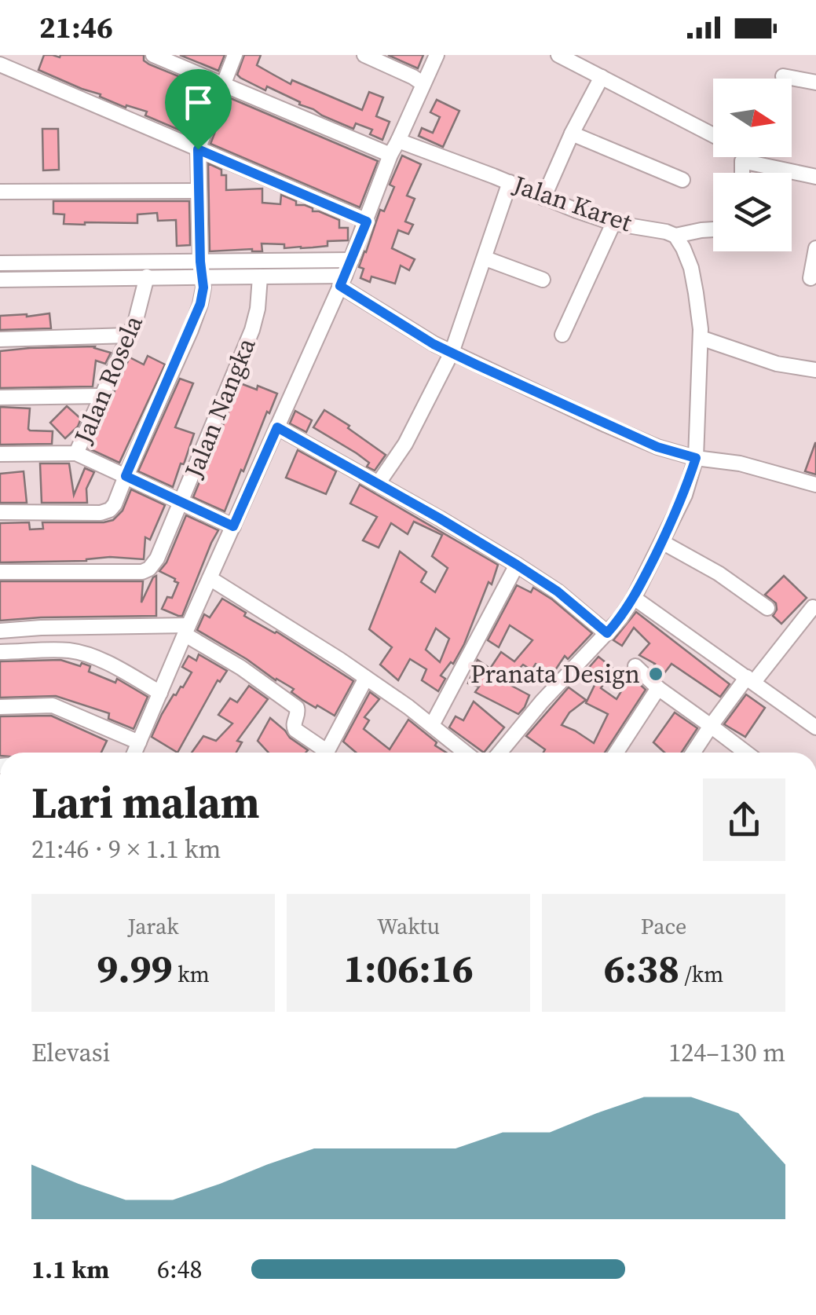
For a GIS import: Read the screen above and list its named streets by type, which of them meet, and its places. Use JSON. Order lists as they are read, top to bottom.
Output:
{
  "streets": {
    "street": ["Jalan Karet", "Jalan Rosela", "Jalan Nangka"]
  },
  "places": ["Pranata Design"],
  "north": "right",
  "page": {
    "status": "21:46",
    "heading": ["Lari malam", "21:46 · 9 × 1.1 km"],
    "stats": [
      ["Jarak", "9.99 km"],
      ["Waktu", "1:06:16"],
      ["Pace", "6:38 /km"]
    ],
    "chart": ["Elevasi", "124–130 m"],
    "list": [
      {
        "name": "1.1 km",
        "note": "6:48"
      }
    ]
  }
}
